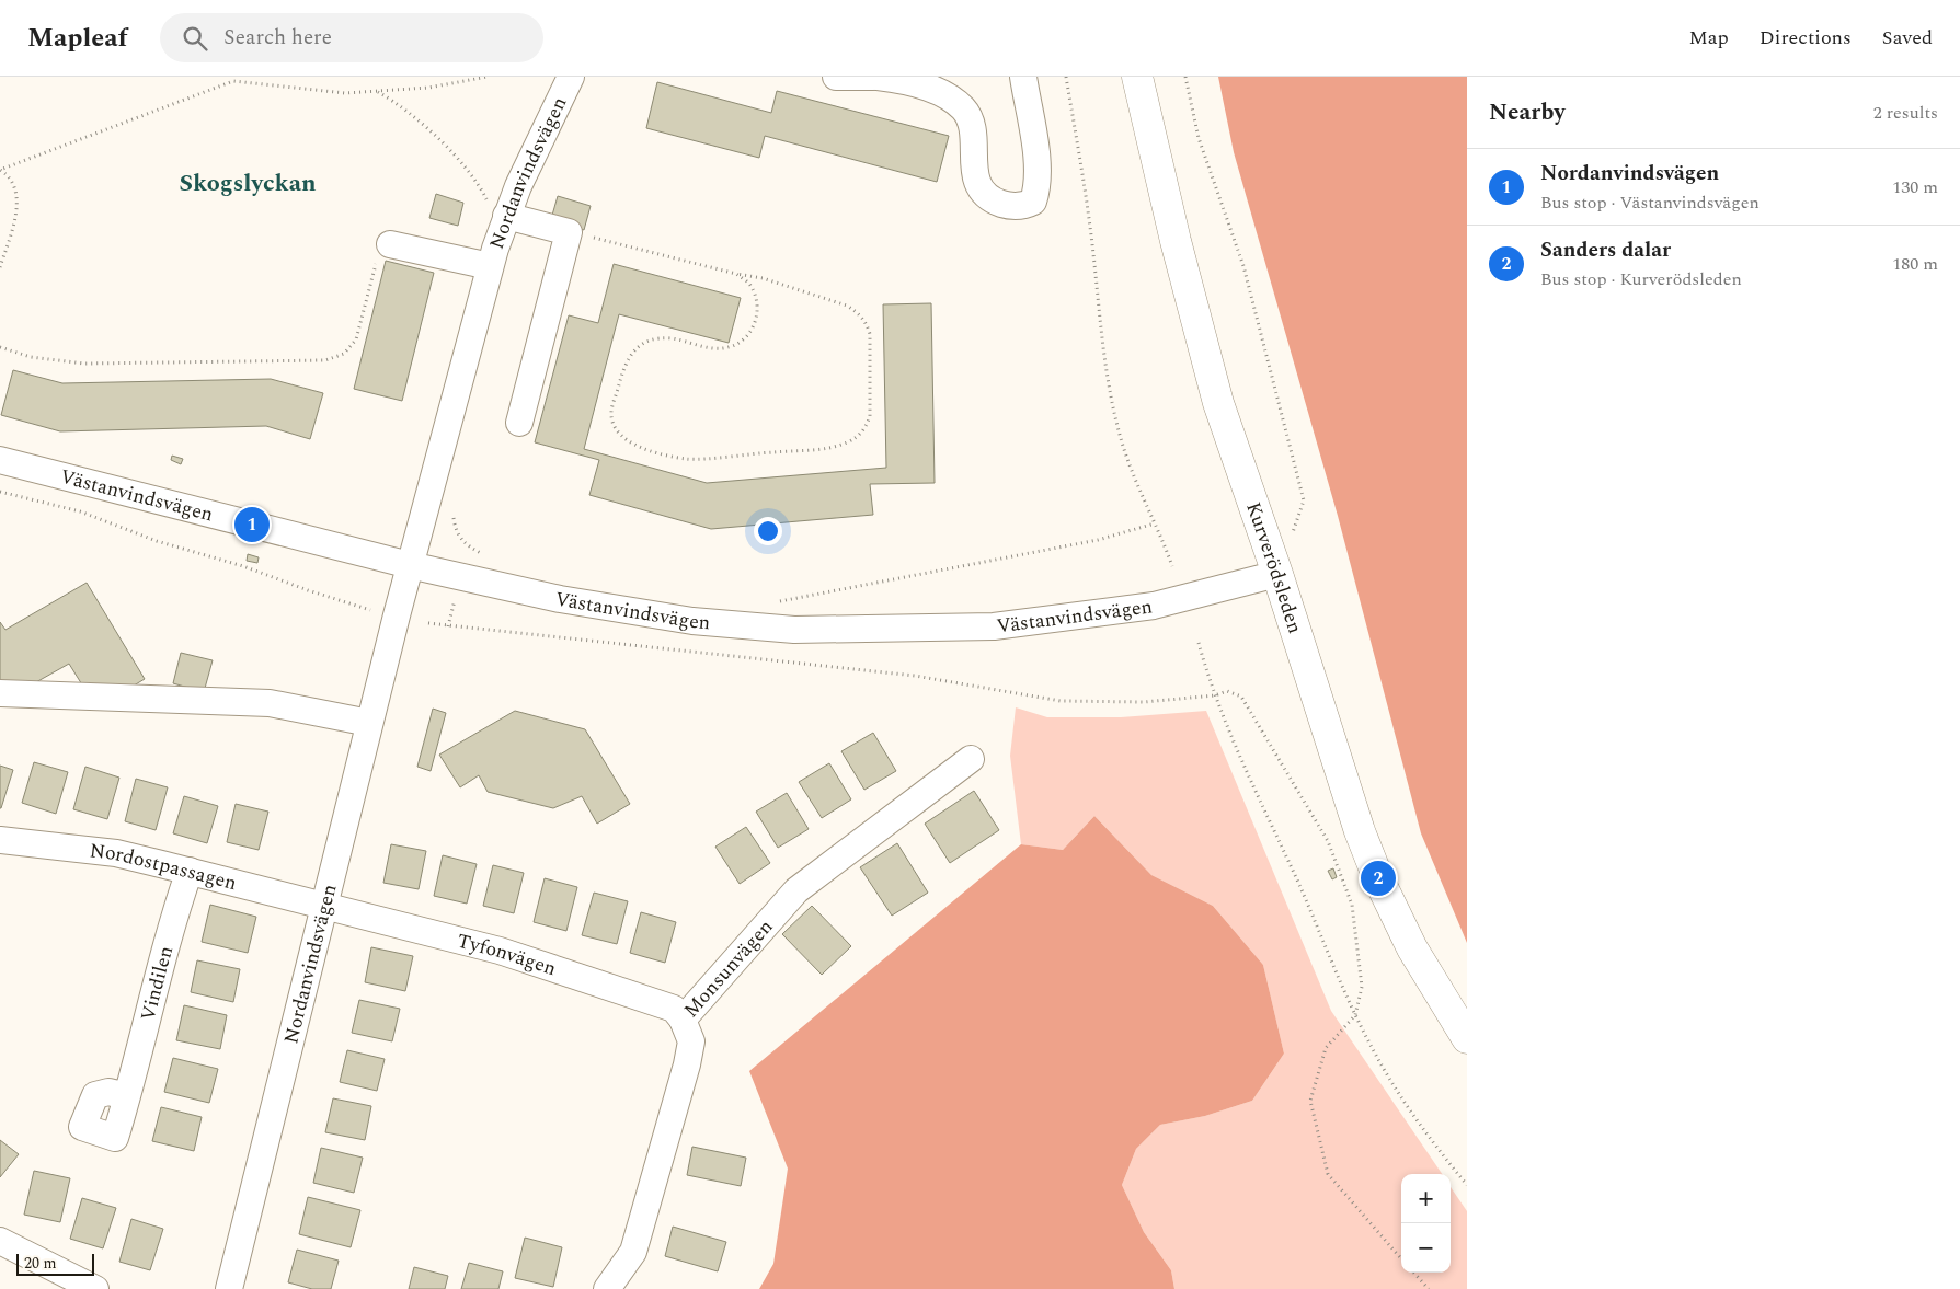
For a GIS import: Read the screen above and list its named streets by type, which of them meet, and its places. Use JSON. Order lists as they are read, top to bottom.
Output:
{
  "streets": {
    "main road": ["Kurverödsleden"],
    "street": [
      "Nordanvindsvägen",
      "Västanvindsvägen",
      "Nordostpassagen",
      "Tyfonvägen",
      "Monsunvägen",
      "Vindilen"
    ]
  },
  "crossings": [
    ["Nordanvindsvägen", "Västanvindsvägen"],
    ["Nordanvindsvägen", "Nordostpassagen"],
    ["Nordanvindsvägen", "Tyfonvägen"],
    ["Västanvindsvägen", "Kurverödsleden"],
    ["Nordostpassagen", "Tyfonvägen"],
    ["Nordostpassagen", "Vindilen"],
    ["Tyfonvägen", "Monsunvägen"]
  ],
  "districts": ["Skogslyckan"],
  "scale_bar": "20 m",
  "page": {
    "header": "Mapleaf",
    "search": "Search here",
    "nav": ["Map", "Directions", "Saved"],
    "heading": ["Nearby", "2 results"],
    "list": [
      {
        "mark": "1",
        "name": "Nordanvindsvägen",
        "note": "Bus stop · Västanvindsvägen",
        "value": "130 m"
      },
      {
        "mark": "2",
        "name": "Sanders dalar",
        "note": "Bus stop · Kurverödsleden",
        "value": "180 m"
      }
    ],
    "pins": ["1", "2"],
    "map_buttons": ["+", "−"],
    "scale": "20 m"
  }
}
